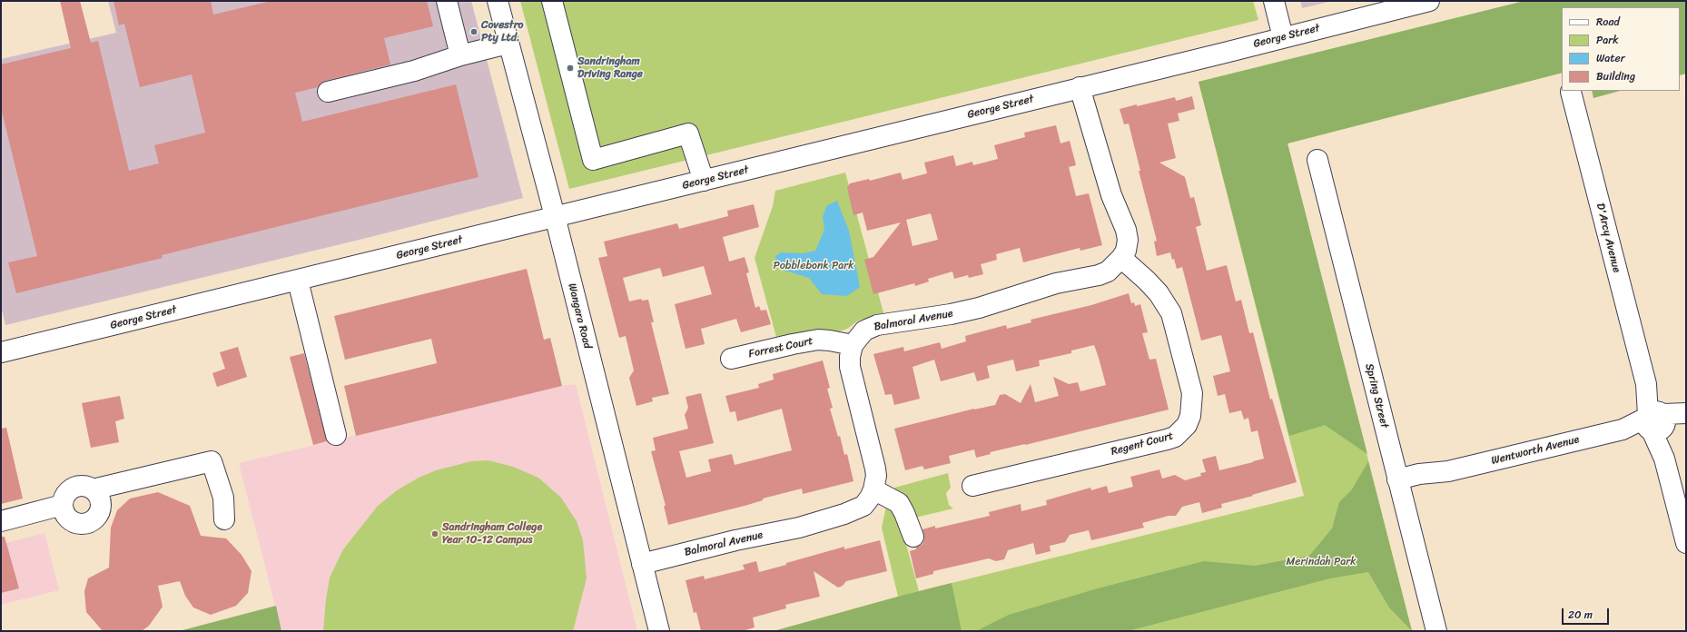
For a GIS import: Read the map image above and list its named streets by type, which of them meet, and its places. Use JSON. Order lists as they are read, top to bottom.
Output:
{
  "streets": {
    "street": [
      "George Street",
      "D'Arcy Avenue",
      "Wangara Road",
      "Balmoral Avenue",
      "Forrest Court",
      "Spring Street",
      "Regent Court",
      "Wentworth Avenue"
    ]
  },
  "crossings": [
    ["George Street", "Wangara Road"],
    ["George Street", "Balmoral Avenue"],
    ["D'Arcy Avenue", "Wentworth Avenue"],
    ["Wangara Road", "Balmoral Avenue"],
    ["Balmoral Avenue", "Forrest Court"],
    ["Balmoral Avenue", "Regent Court"],
    ["Spring Street", "Wentworth Avenue"]
  ],
  "parks": ["Pobblebonk Park", "Merindah Park"],
  "places": ["Covestro Pty Ltd.", "Sandringham Driving Range", "Sandringham College Year 10-12 Campus"],
  "legend": [
    "Road",
    "Park",
    "Water",
    "Building"
  ],
  "scale_bar": "20 m"
}
